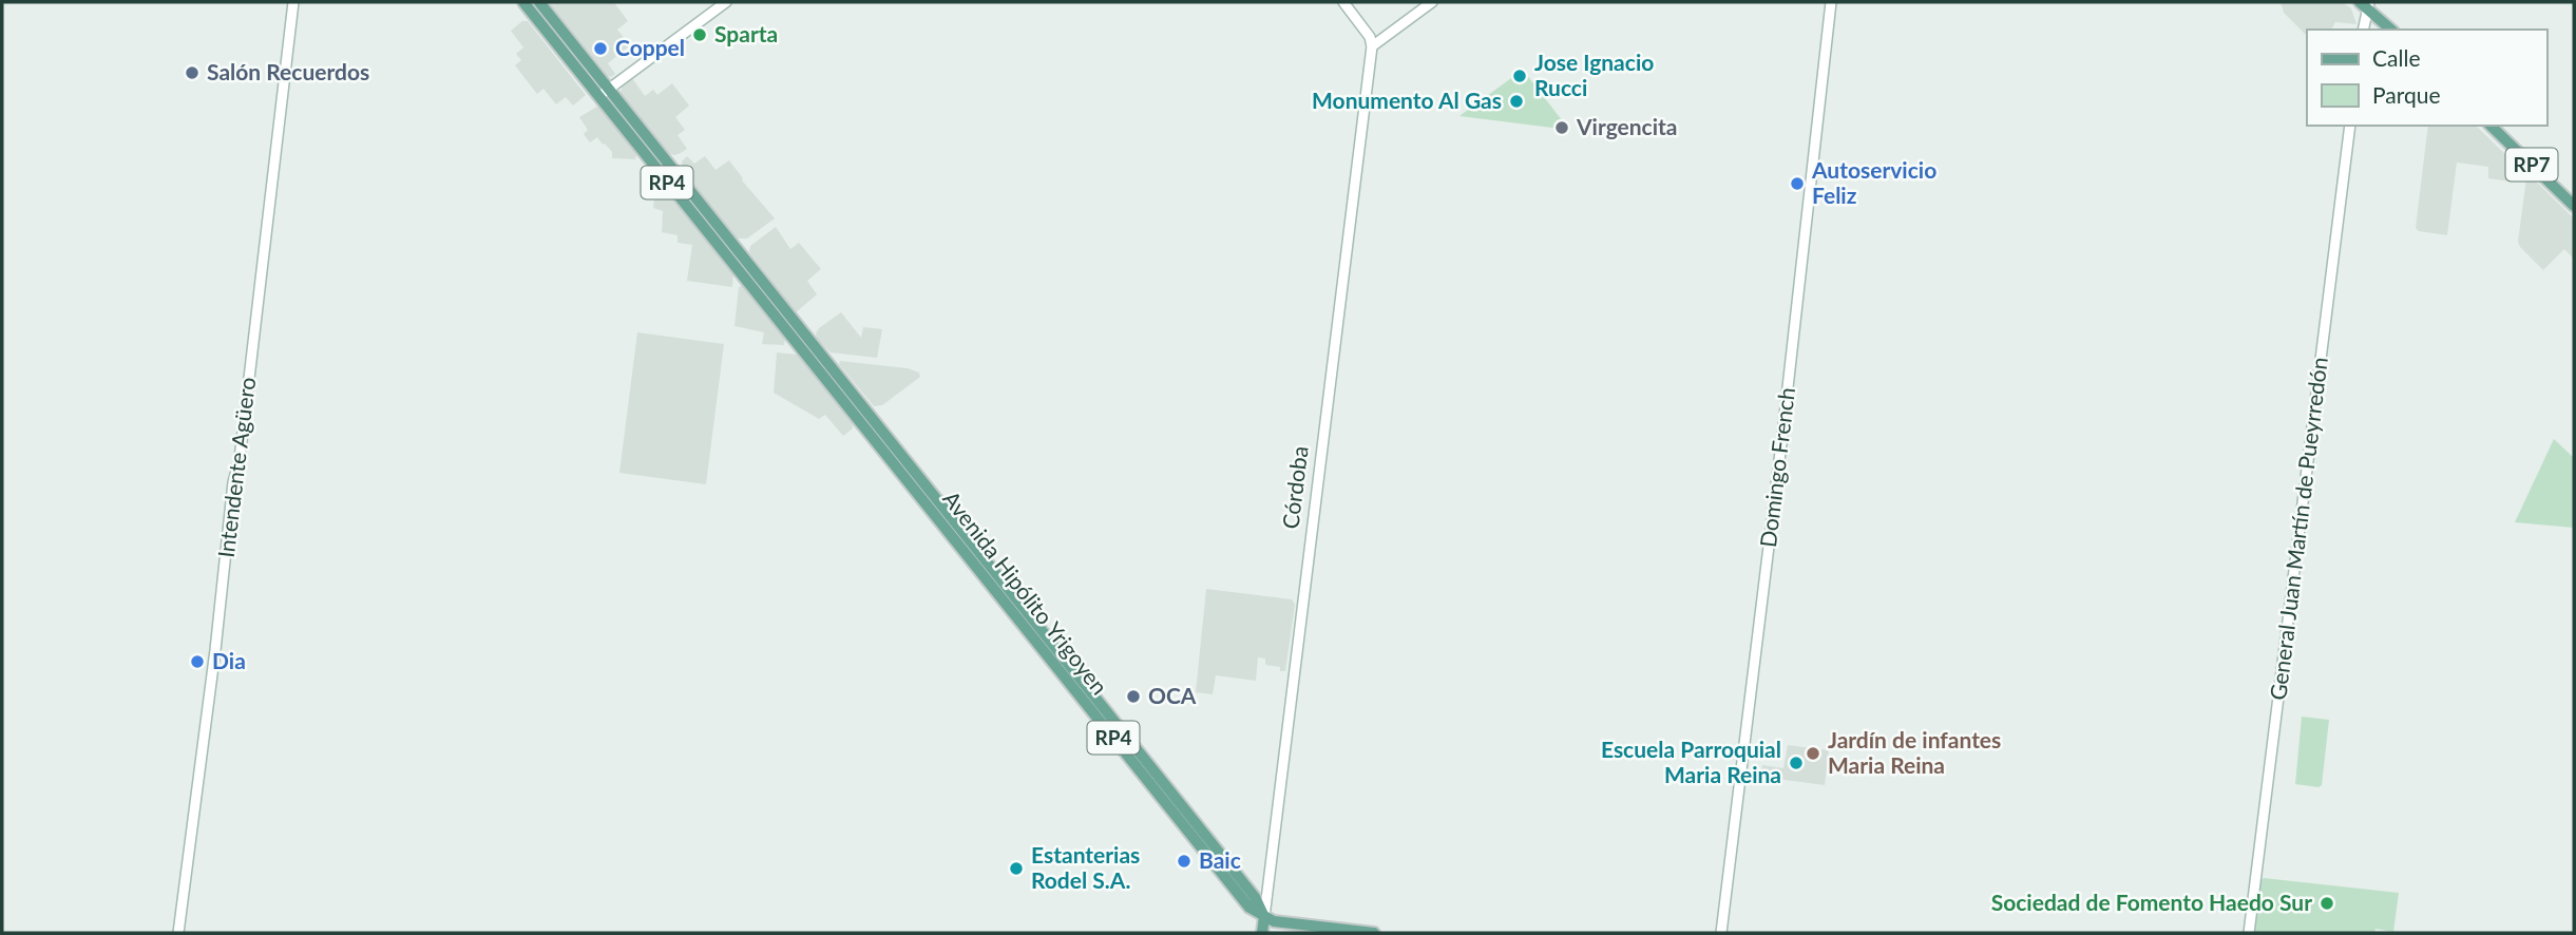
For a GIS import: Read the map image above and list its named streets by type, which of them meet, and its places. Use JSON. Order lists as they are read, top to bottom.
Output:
{
  "streets": {
    "main road": [
      "RP7",
      "RP4",
      "Córdoba",
      "Avenida Hipólito Yrigoyen"
    ],
    "street": ["Intendente Agüero", "Domingo French", "General Juan Martín de Pueyrredón"]
  },
  "crossings": [
    ["Córdoba", "Avenida Hipólito Yrigoyen"]
  ],
  "places": [
    "Sparta",
    "Coppel",
    "Salón Recuerdos",
    "Jose Ignacio Rucci",
    "Monumento Al Gas",
    "Virgencita",
    "Autoservicio Feliz",
    "Dia",
    "OCA",
    "Jardín de infantes Maria Reina",
    "Escuela Parroquial Maria Reina",
    "Baic",
    "Estanterias Rodel S.A.",
    "Sociedad de Fomento Haedo Sur"
  ],
  "legend": ["Calle", "Parque"]
}
